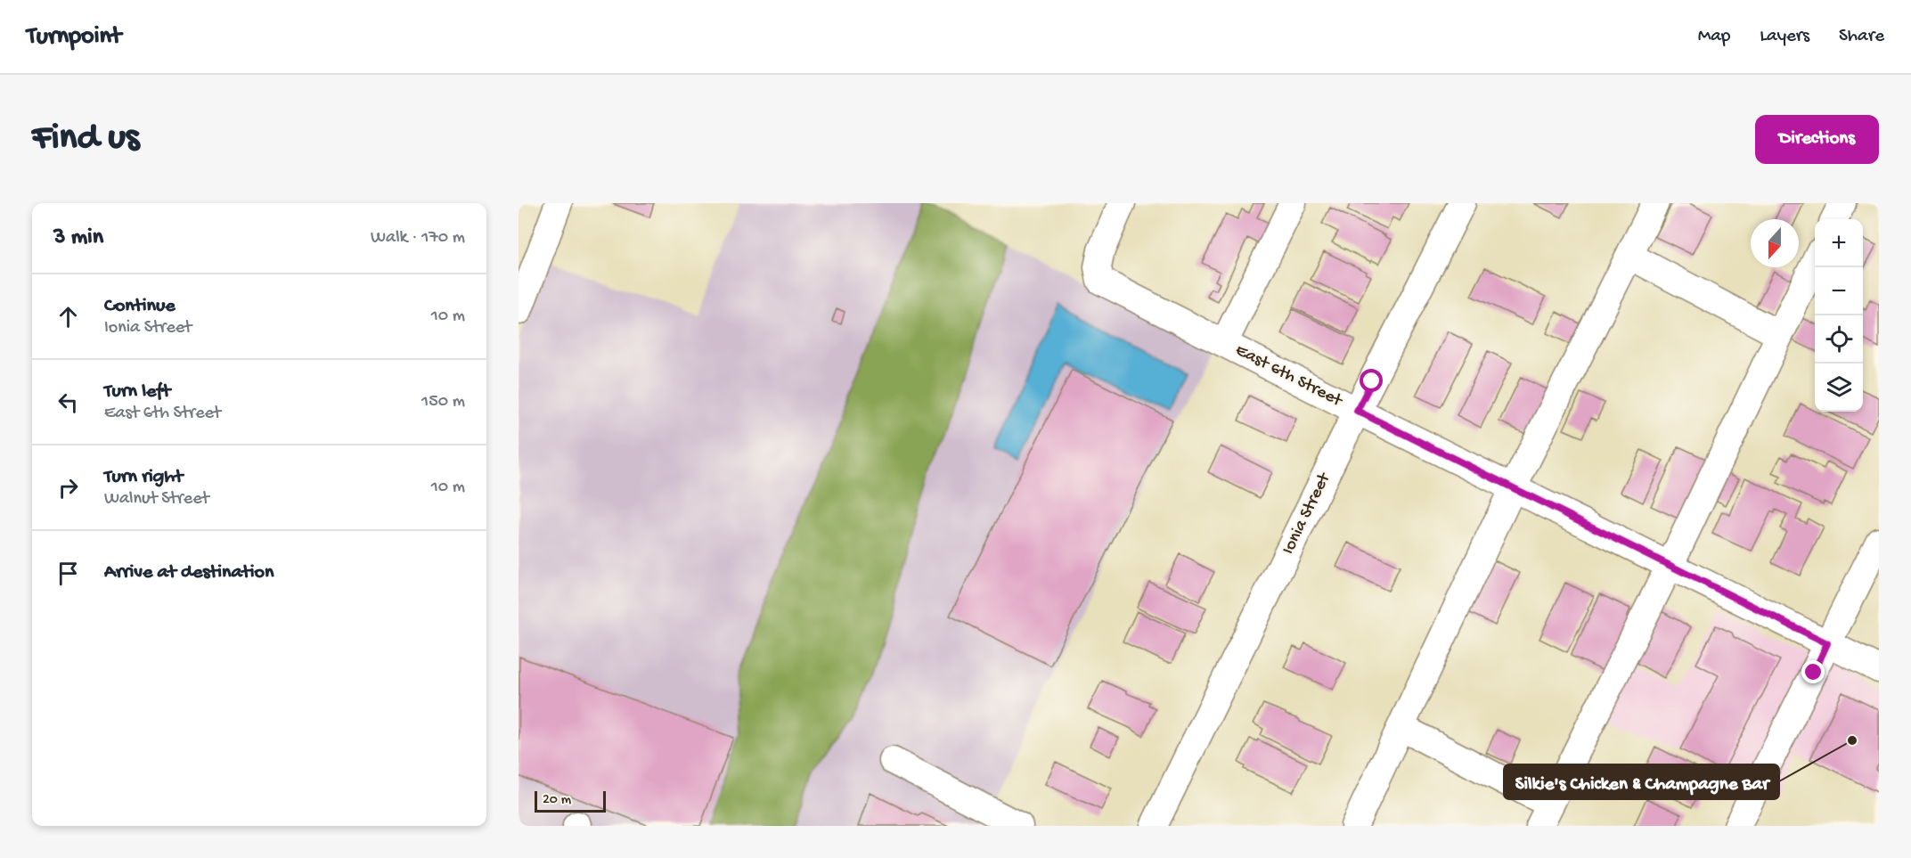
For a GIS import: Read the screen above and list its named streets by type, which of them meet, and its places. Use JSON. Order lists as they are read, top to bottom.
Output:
{
  "streets": {
    "street": ["East 6th Street", "Ionia Street"]
  },
  "crossings": [
    ["East 6th Street", "Ionia Street"]
  ],
  "places": ["Silkie's Chicken & Champagne Bar"],
  "scale_bar": "20 m",
  "north": "bottom",
  "page": {
    "header": "Turnpoint",
    "nav": ["Map", "Layers", "Share"],
    "buttons": "Directions",
    "title": "Find us",
    "heading": ["3 min", "Walk · 170 m"],
    "map_buttons": ["+", "−"],
    "list": [
      ["Continue", "Ionia Street", "10 m"],
      ["Turn left", "East 6th Street", "150 m"],
      ["Turn right", "Walnut Street", "10 m"],
      "Arrive at destination"
    ],
    "scale": "20 m"
  }
}
